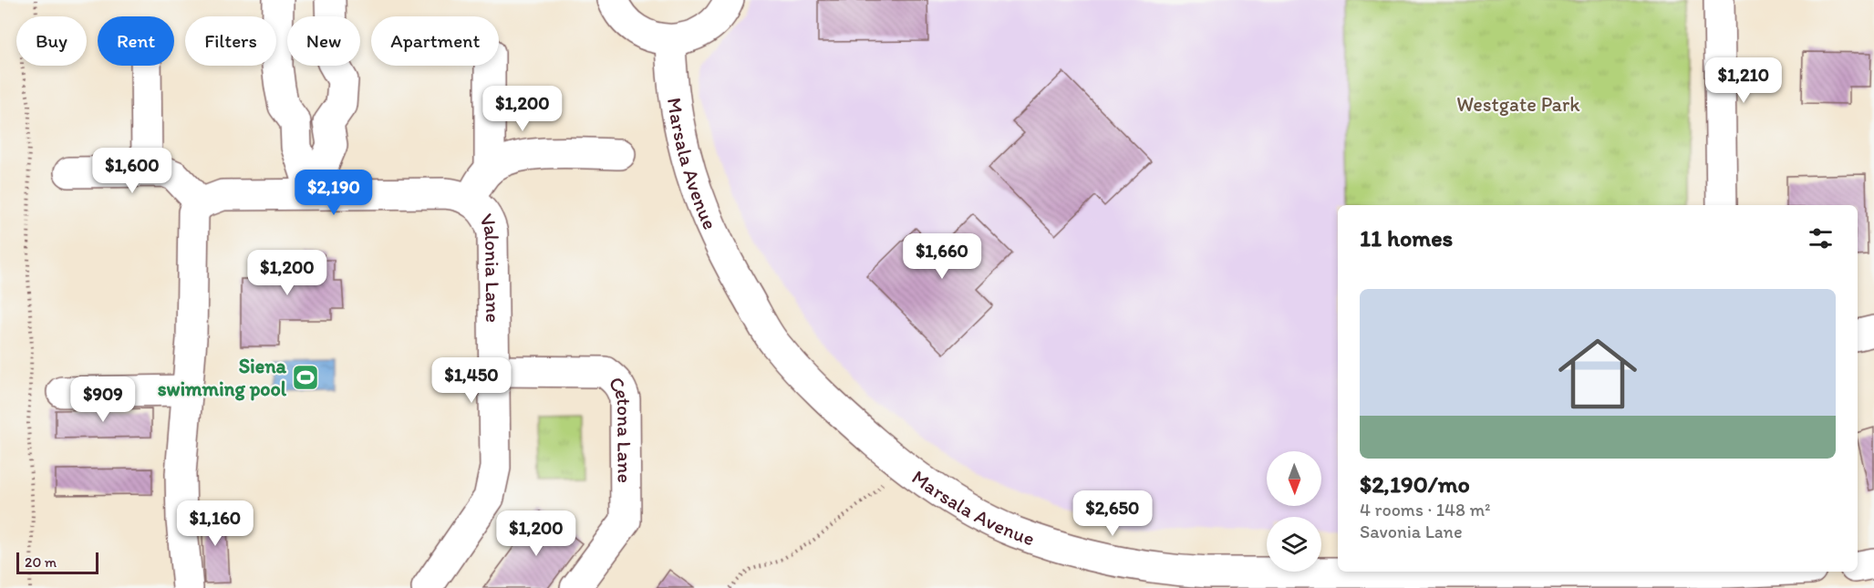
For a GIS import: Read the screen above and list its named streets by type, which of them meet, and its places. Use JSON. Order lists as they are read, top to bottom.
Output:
{
  "streets": {
    "street": ["Marsala Avenue", "Valonia Lane", "Cetona Lane"]
  },
  "crossings": [
    ["Valonia Lane", "Cetona Lane"]
  ],
  "parks": ["Westgate Park"],
  "places": {
    "sports": ["Siena swimming pool"]
  },
  "scale_bar": "20 m",
  "north": "bottom",
  "page": {
    "chip": [
      "Buy",
      "Rent",
      "Filters",
      "New",
      "Apartment"
    ],
    "price": [
      "$1,210",
      "$1,200",
      "$1,600",
      "$2,190",
      "$1,660",
      "$1,200",
      "$1,450",
      "$909",
      "$2,650",
      "$1,160",
      "$1,200"
    ],
    "heading": "11 homes",
    "list": [
      {
        "name": "$2,190/mo",
        "note": "4 rooms · 148 m² · Savonia Lane"
      }
    ],
    "scale": "20 m"
  }
}
